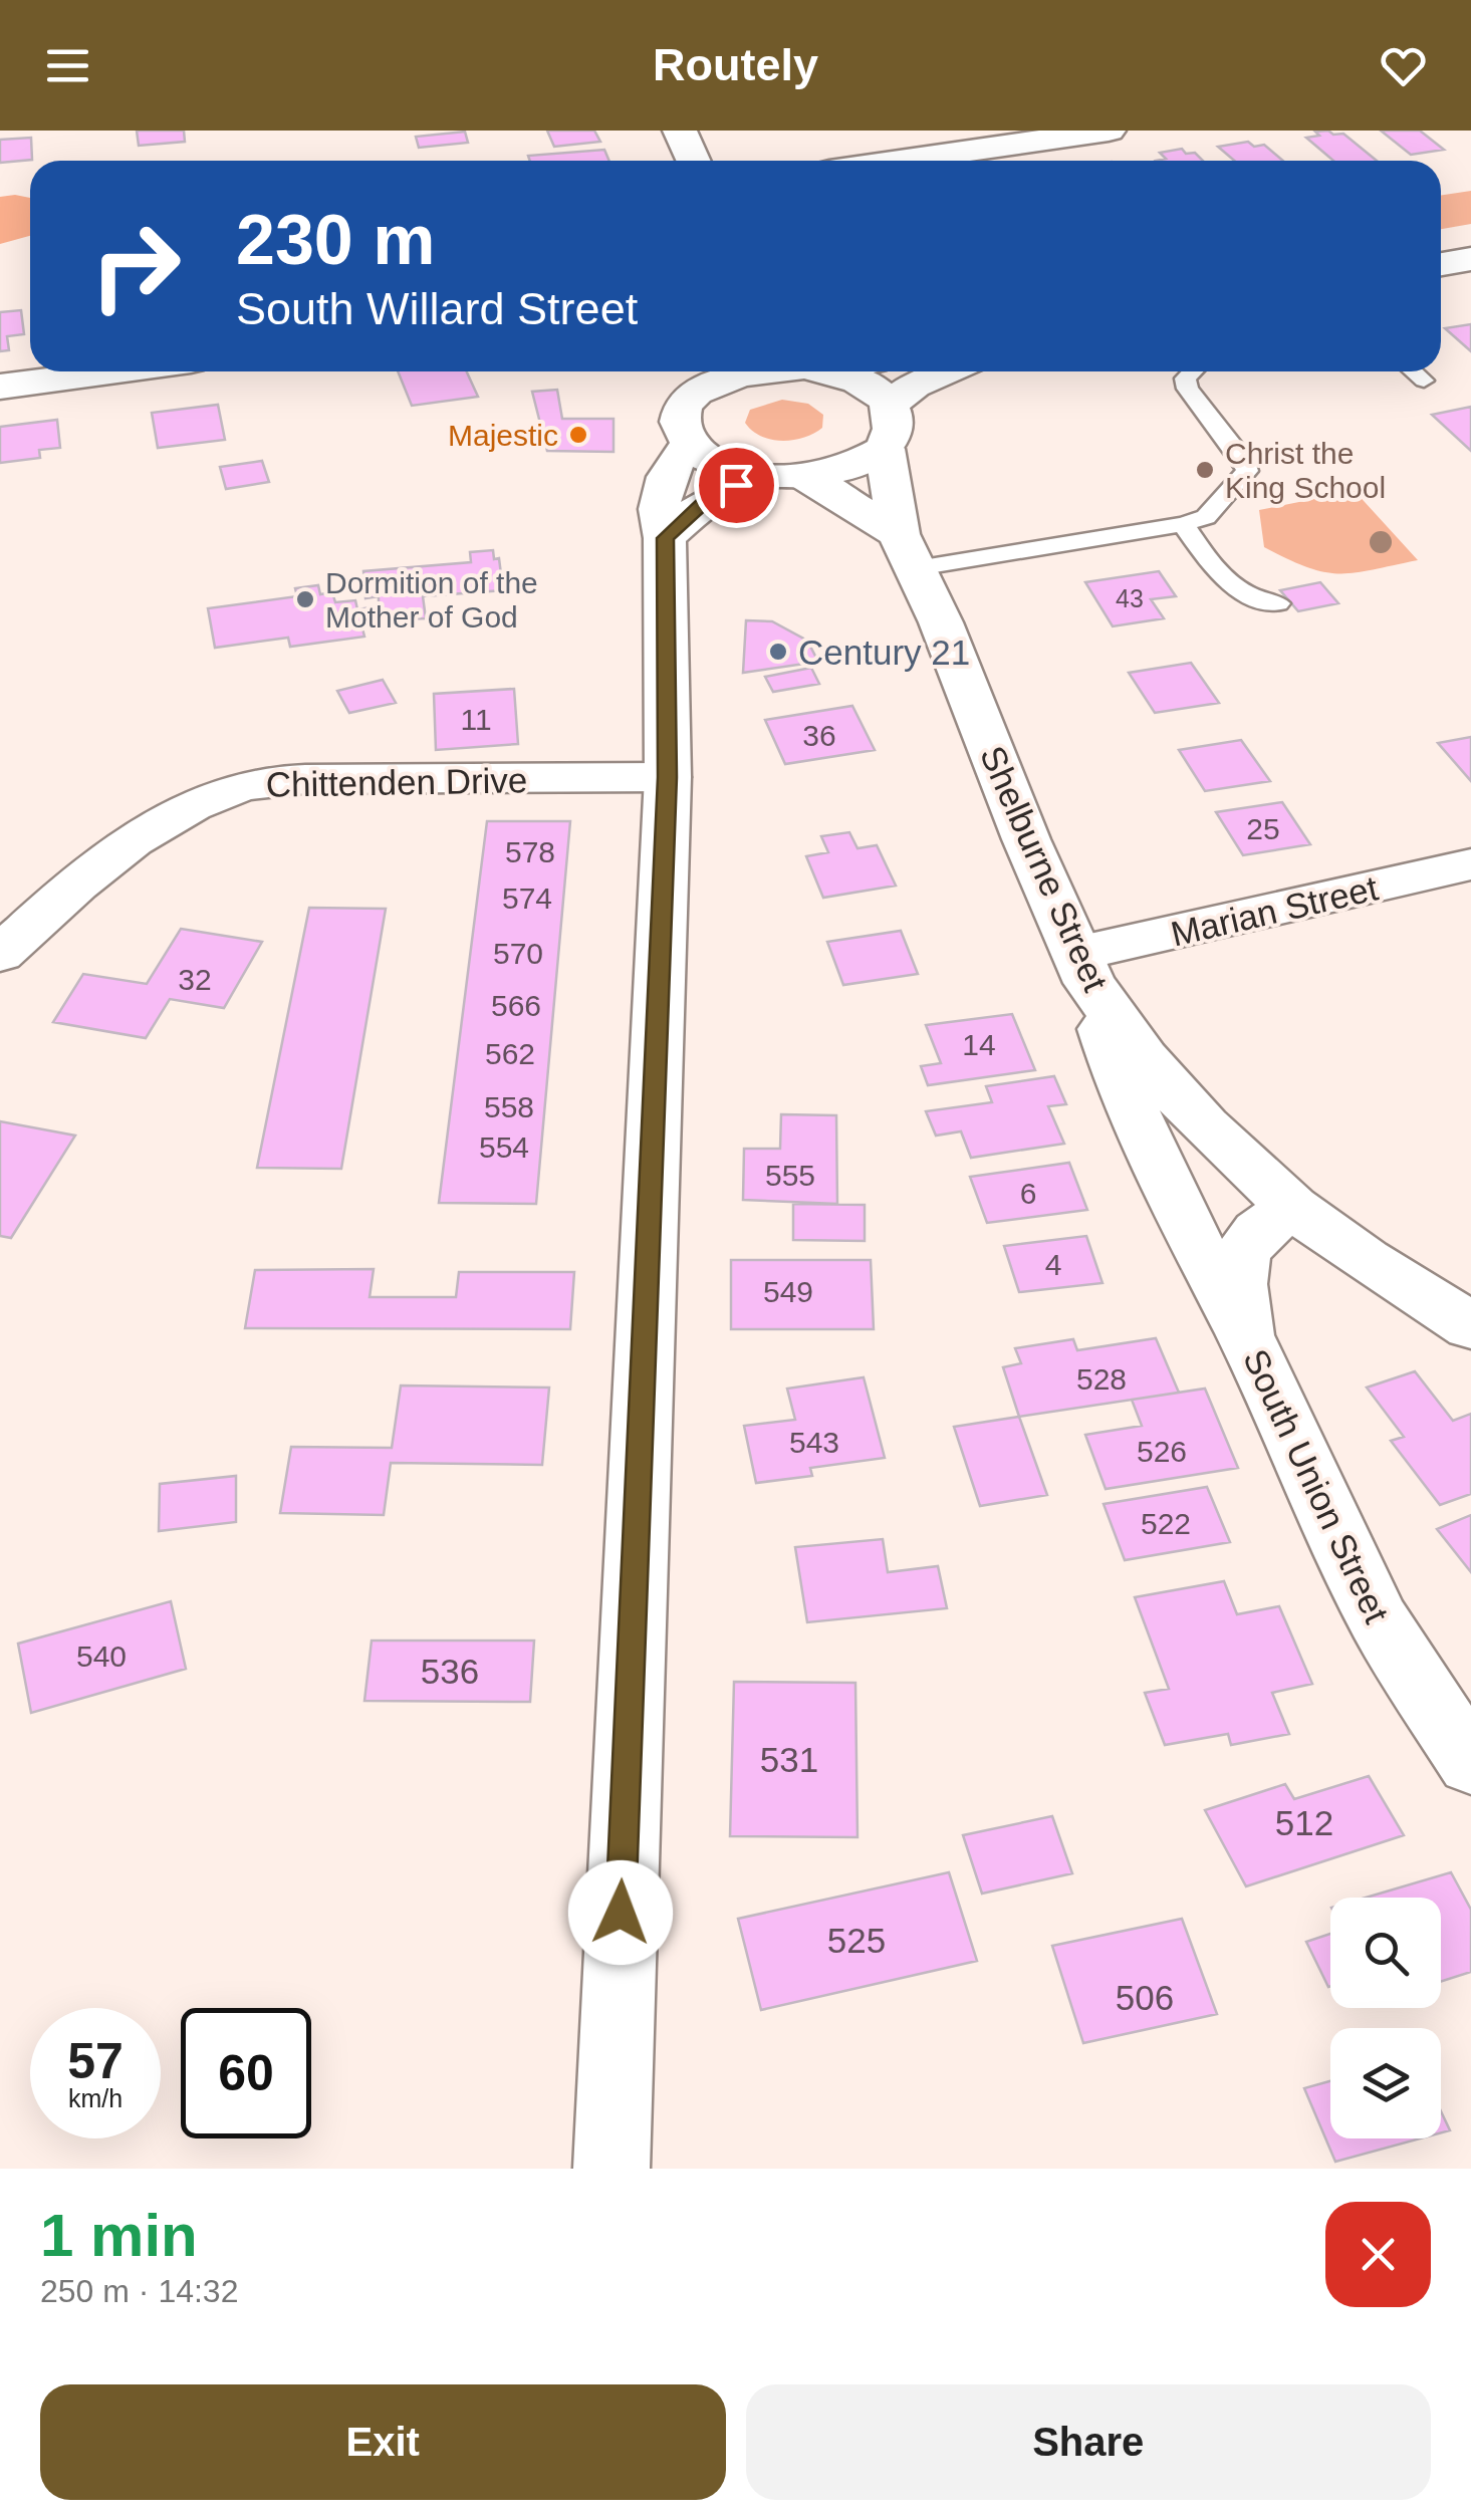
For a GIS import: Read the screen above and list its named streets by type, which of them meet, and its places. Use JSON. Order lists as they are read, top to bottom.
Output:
{
  "streets": {
    "main road": [
      "Chittenden Drive",
      "Shelburne Street",
      "Marian Street",
      "South Union Street"
    ]
  },
  "crossings": [
    ["Shelburne Street", "Marian Street"],
    ["Shelburne Street", "South Union Street"]
  ],
  "places": [
    "Majestic",
    "Christ the King School",
    "Dormition of the Mother of God",
    "Century 21"
  ],
  "house_numbers": [
    "43",
    "11",
    "36",
    "25",
    "578",
    "574",
    "570",
    "32",
    "566",
    "14",
    "562",
    "558",
    "554",
    "555",
    "6",
    "4",
    "549",
    "528",
    "543",
    "526",
    "522",
    "540",
    "536",
    "531",
    "512",
    "525",
    "506"
  ],
  "page": {
    "header": "Routely",
    "turn": ["230 m", "South Willard Street"],
    "speed": "57 km/h",
    "limit": "60",
    "heading": ["1 min", "250 m · 14:32"],
    "buttons": ["Exit", "Share"]
  }
}
